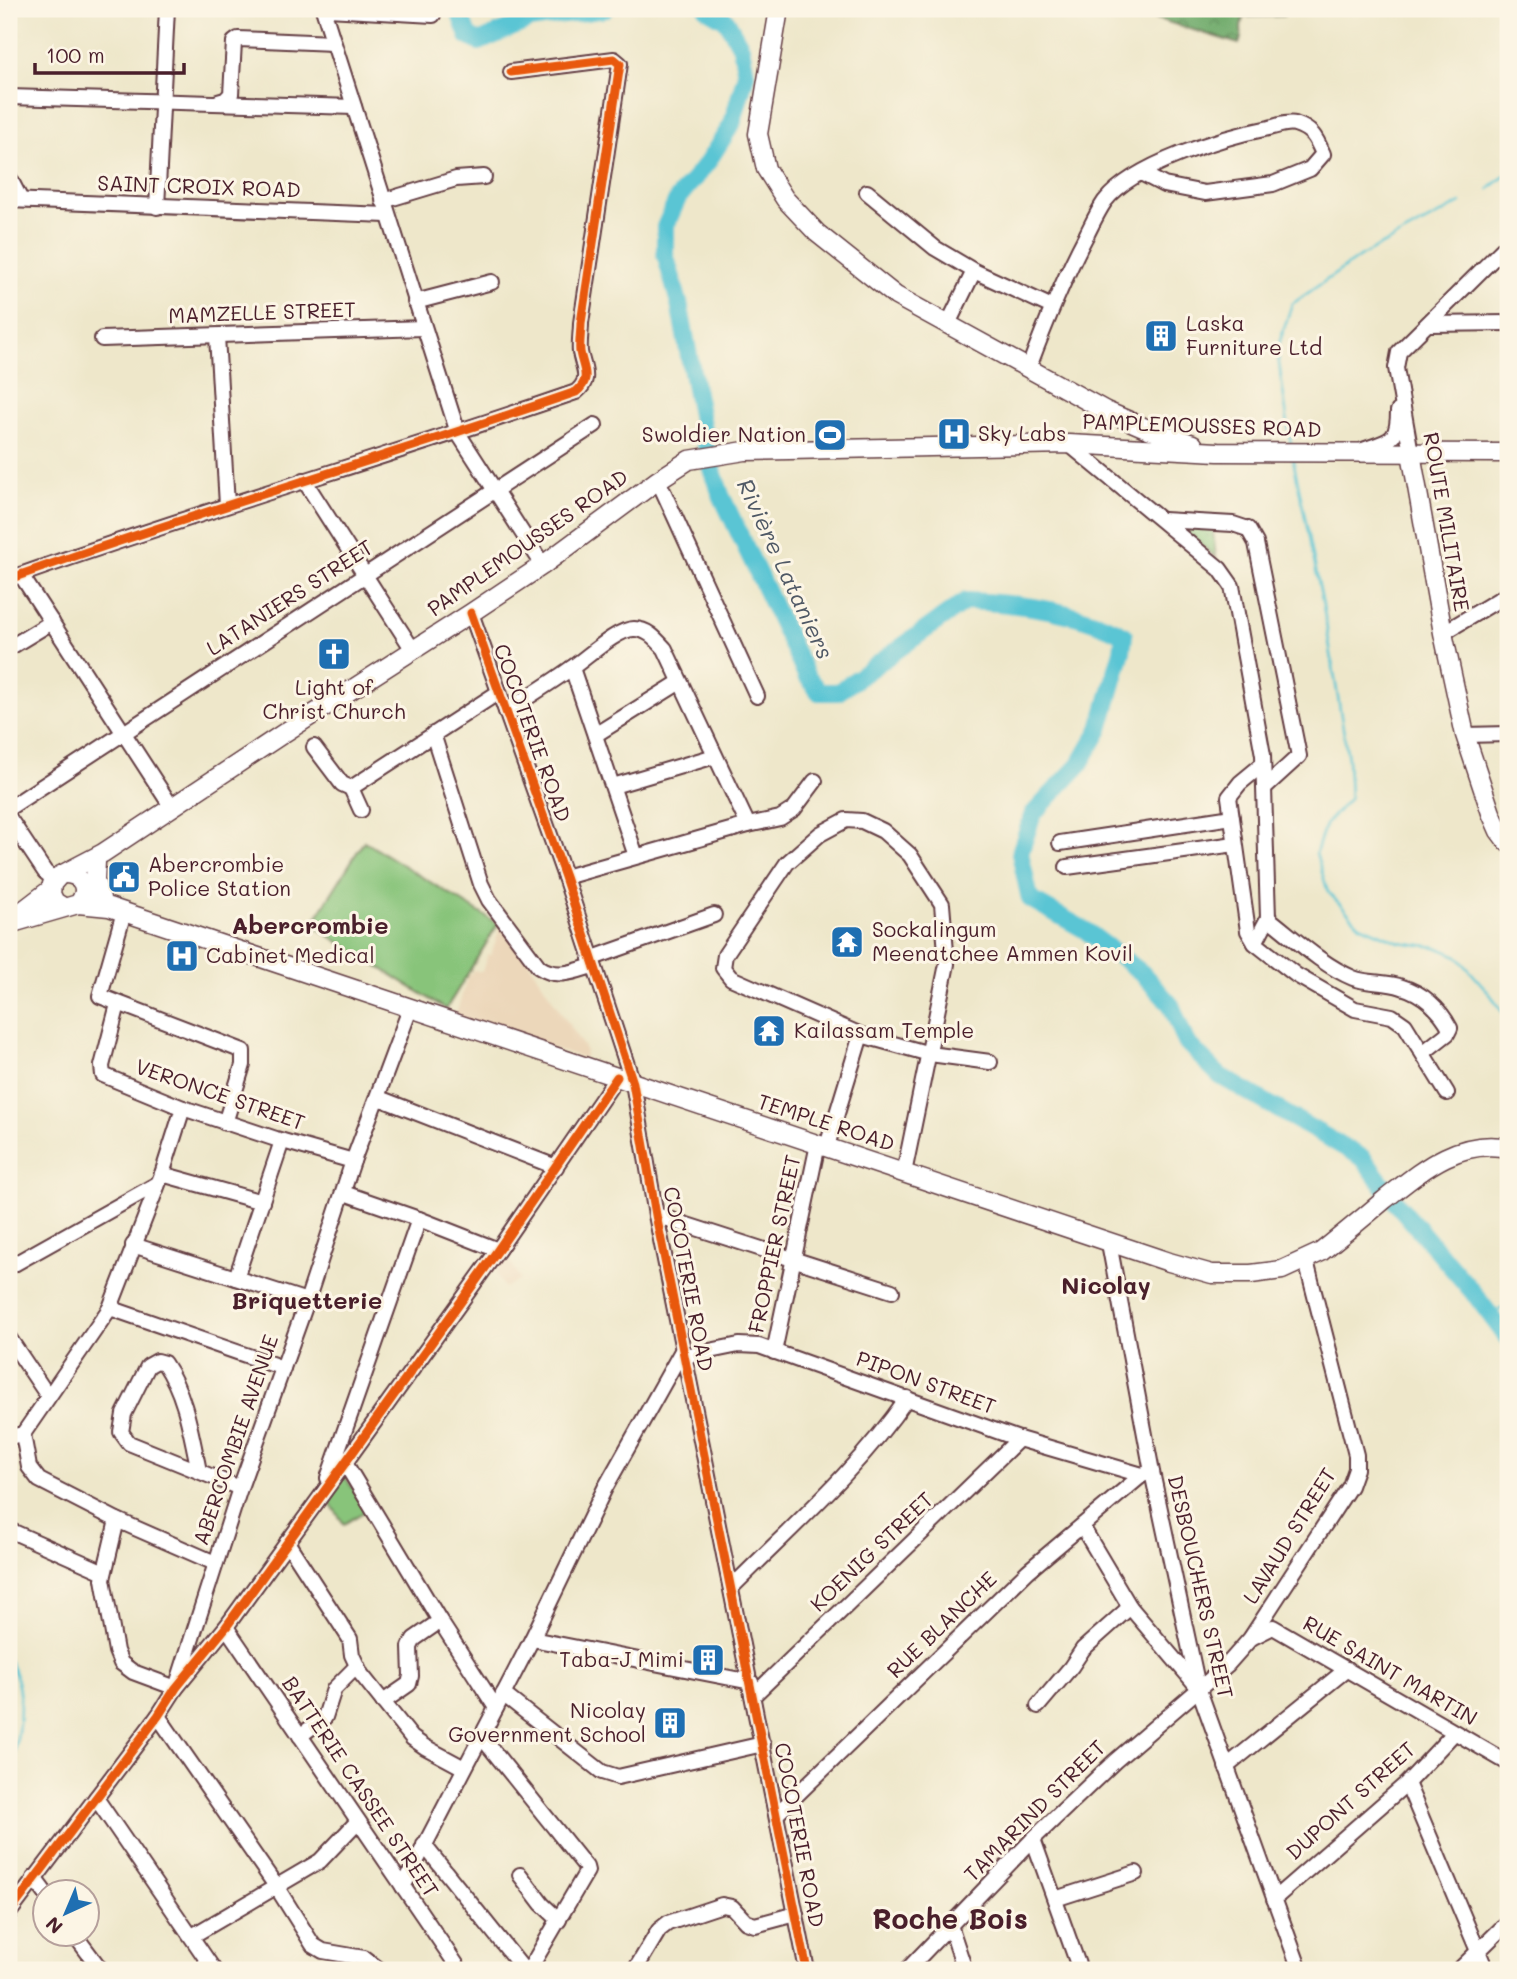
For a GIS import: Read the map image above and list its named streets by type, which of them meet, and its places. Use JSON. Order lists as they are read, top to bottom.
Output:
{
  "streets": {
    "main road": ["PAMPLEMOUSSES ROAD", "ROUTE MILITAIRE", "TEMPLE ROAD"],
    "street": [
      "SAINT CROIX ROAD",
      "MAMZELLE STREET",
      "LATANIERS STREET",
      "COCOTERIE ROAD",
      "VERONCE STREET",
      "FROPPIER STREET",
      "PIPON STREET",
      "ABERCOMBIE AVENUE",
      "LAVAUD STREET",
      "KOENIG STREET",
      "DESBOUCHERS STREET",
      "RUE BLANCHE",
      "RUE SAINT MARTIN",
      "BATTERIE CASSEE STREET",
      "DUPONT STREET",
      "TAMARIND STREET"
    ]
  },
  "crossings": [
    ["PAMPLEMOUSSES ROAD", "ROUTE MILITAIRE"],
    ["PAMPLEMOUSSES ROAD", "COCOTERIE ROAD"],
    ["PAMPLEMOUSSES ROAD", "TEMPLE ROAD"],
    ["COCOTERIE ROAD", "TEMPLE ROAD"],
    ["COCOTERIE ROAD", "PIPON STREET"],
    ["COCOTERIE ROAD", "KOENIG STREET"],
    ["COCOTERIE ROAD", "RUE BLANCHE"],
    ["VERONCE STREET", "ABERCOMBIE AVENUE"],
    ["TEMPLE ROAD", "FROPPIER STREET"],
    ["TEMPLE ROAD", "ABERCOMBIE AVENUE"],
    ["TEMPLE ROAD", "LAVAUD STREET"],
    ["TEMPLE ROAD", "DESBOUCHERS STREET"],
    ["FROPPIER STREET", "PIPON STREET"],
    ["PIPON STREET", "KOENIG STREET"],
    ["PIPON STREET", "DESBOUCHERS STREET"],
    ["PIPON STREET", "RUE BLANCHE"],
    ["LAVAUD STREET", "DESBOUCHERS STREET"],
    ["LAVAUD STREET", "RUE SAINT MARTIN"],
    ["LAVAUD STREET", "TAMARIND STREET"],
    ["DESBOUCHERS STREET", "RUE BLANCHE"],
    ["DESBOUCHERS STREET", "DUPONT STREET"],
    ["DESBOUCHERS STREET", "TAMARIND STREET"],
    ["RUE SAINT MARTIN", "DUPONT STREET"]
  ],
  "districts": [
    "Abercrombie",
    "Nicolay",
    "Briquetterie",
    "Roche Bois"
  ],
  "water": ["Rivière Lataniers"],
  "places": {
    "building": ["Laska Furniture Ltd", "Taba-J Mimi", "Nicolay Government School"],
    "hospital": ["Sky Labs", "Cabinet Medical"],
    "sports": ["Swoldier Nation"],
    "church": ["Light of Christ Church"],
    "public building": ["Abercrombie Police Station"],
    "temple": ["Sockalingum Meenatchee Ammen Kovil", "Kailassam Temple"]
  },
  "scale_bar": "100 m",
  "north": "bottom left"
}
